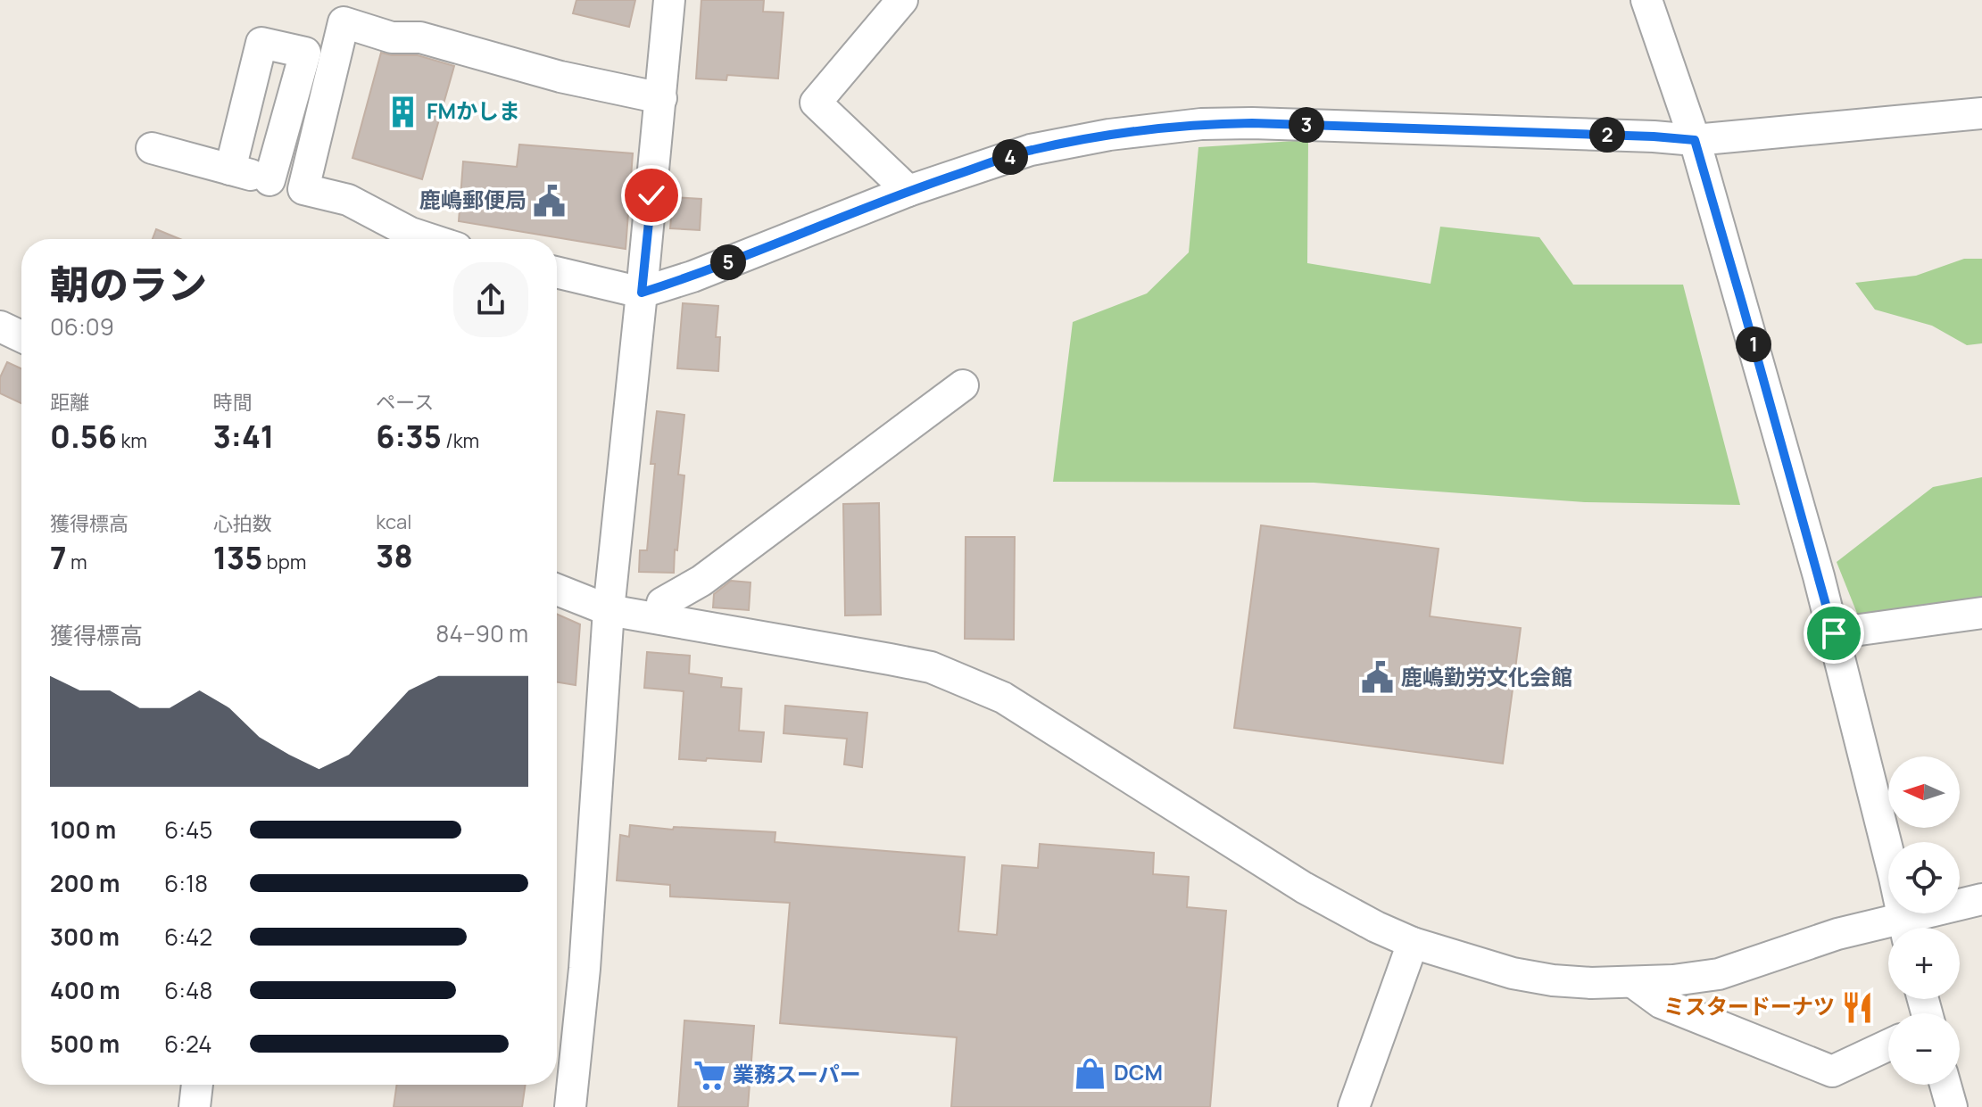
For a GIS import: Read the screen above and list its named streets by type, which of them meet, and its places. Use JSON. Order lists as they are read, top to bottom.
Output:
{
  "places": {
    "building": ["FMかしま"],
    "public building": ["鹿嶋郵便局", "鹿嶋勤労文化会館"],
    "restaurant": ["ミスタードーナツ"],
    "shop": ["DCM"],
    "supermarket": ["業務スーパー"]
  },
  "north": "left",
  "page": {
    "pins": [
      "3",
      "2",
      "4",
      "5",
      "1"
    ],
    "heading": ["朝のラン", "06:09"],
    "stats": [
      ["距離", "0.56 km"],
      ["時間", "3:41"],
      ["ペース", "6:35 /km"],
      ["獲得標高", "7 m"],
      ["心拍数", "135 bpm"],
      ["kcal", "38"]
    ],
    "chart": ["獲得標高", "84–90 m"],
    "map_buttons": ["+", "−"],
    "list": [
      {
        "name": "100 m",
        "note": "6:45"
      },
      {
        "name": "200 m",
        "note": "6:18"
      },
      {
        "name": "300 m",
        "note": "6:42"
      },
      {
        "name": "400 m",
        "note": "6:48"
      },
      {
        "name": "500 m",
        "note": "6:24"
      }
    ]
  }
}
